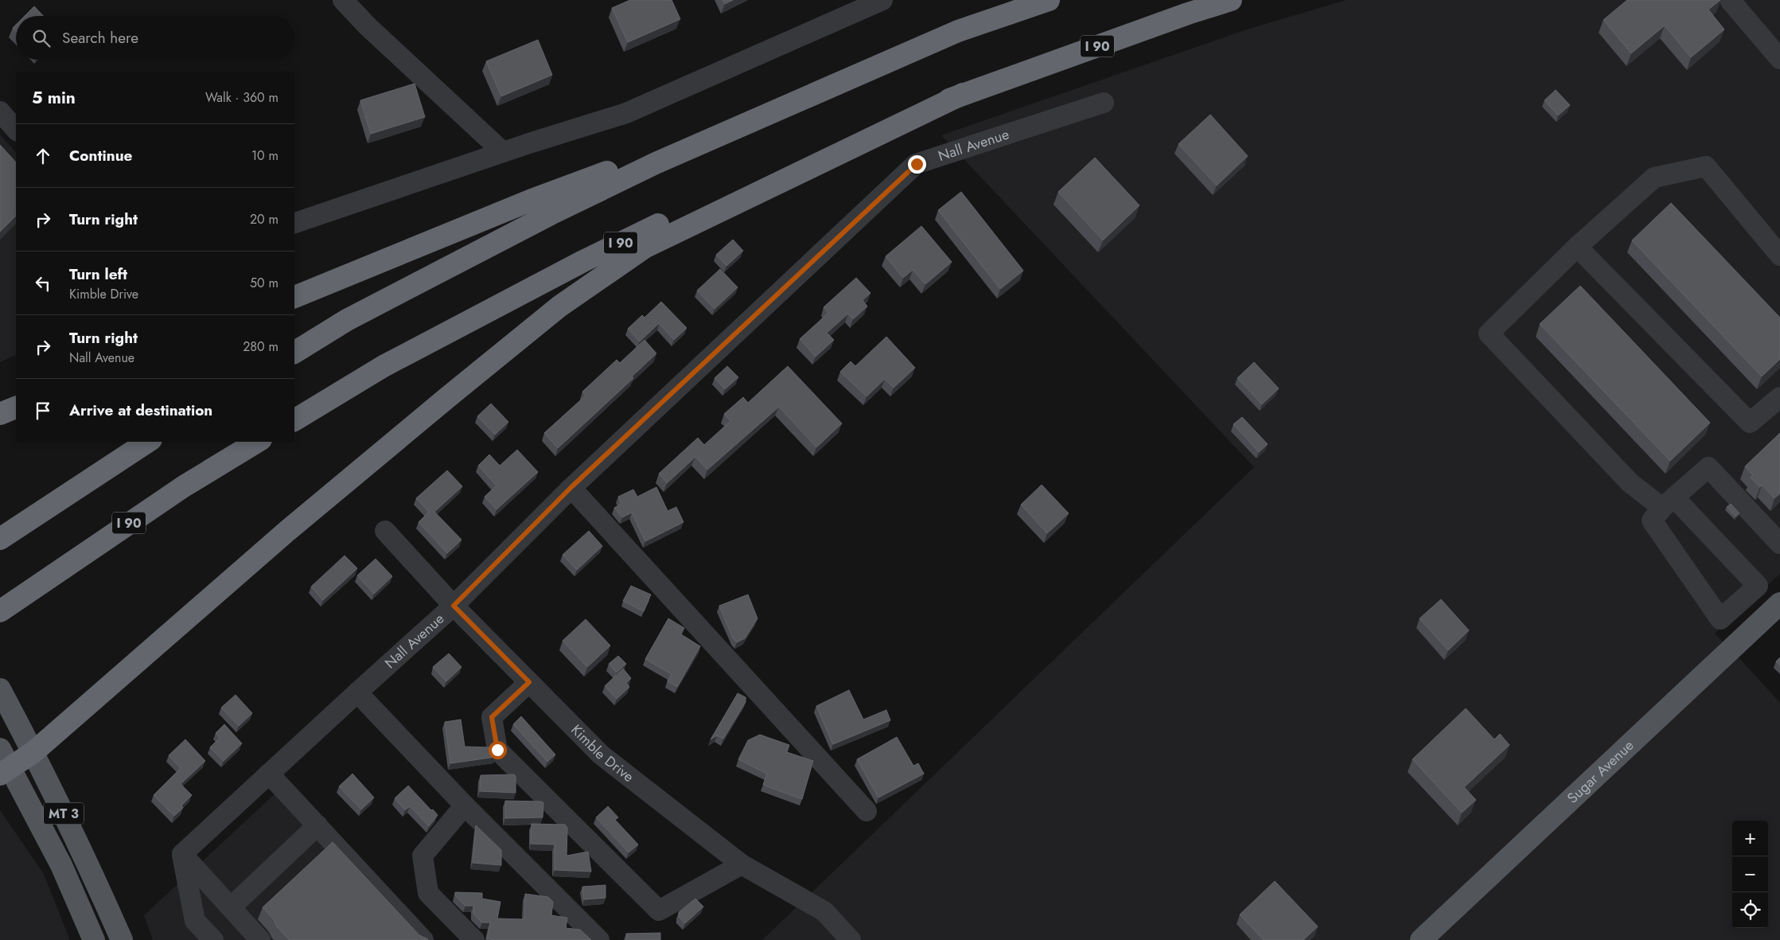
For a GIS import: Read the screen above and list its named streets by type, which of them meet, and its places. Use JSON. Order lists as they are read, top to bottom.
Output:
{
  "streets": {
    "highway": ["I 90"],
    "main road": ["Sugar Avenue", "MT 3"],
    "street": ["Nall Avenue", "Kimble Drive"]
  },
  "crossings": [
    ["Nall Avenue", "Kimble Drive"]
  ],
  "page": {
    "search": "Search here",
    "heading": ["5 min", "Walk · 360 m"],
    "list": [
      ["Continue", "10 m"],
      ["Turn right", "20 m"],
      ["Turn left", "Kimble Drive", "50 m"],
      ["Turn right", "Nall Avenue", "280 m"],
      "Arrive at destination"
    ],
    "map_buttons": ["+", "−"]
  }
}
